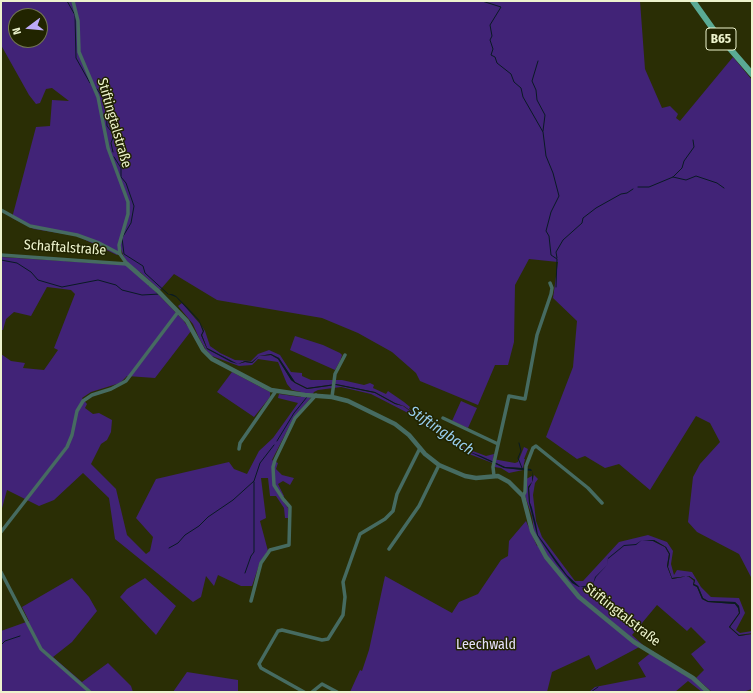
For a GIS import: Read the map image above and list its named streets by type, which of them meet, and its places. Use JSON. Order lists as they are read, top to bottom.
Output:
{
  "streets": {
    "main road": ["B65"],
    "street": ["Stiftingtalstraße", "Schaftalstraße"]
  },
  "crossings": [
    ["Stiftingtalstraße", "Schaftalstraße"]
  ],
  "water": ["Stiftingbach"],
  "parks": ["Leechwald"],
  "north": "left"
}
